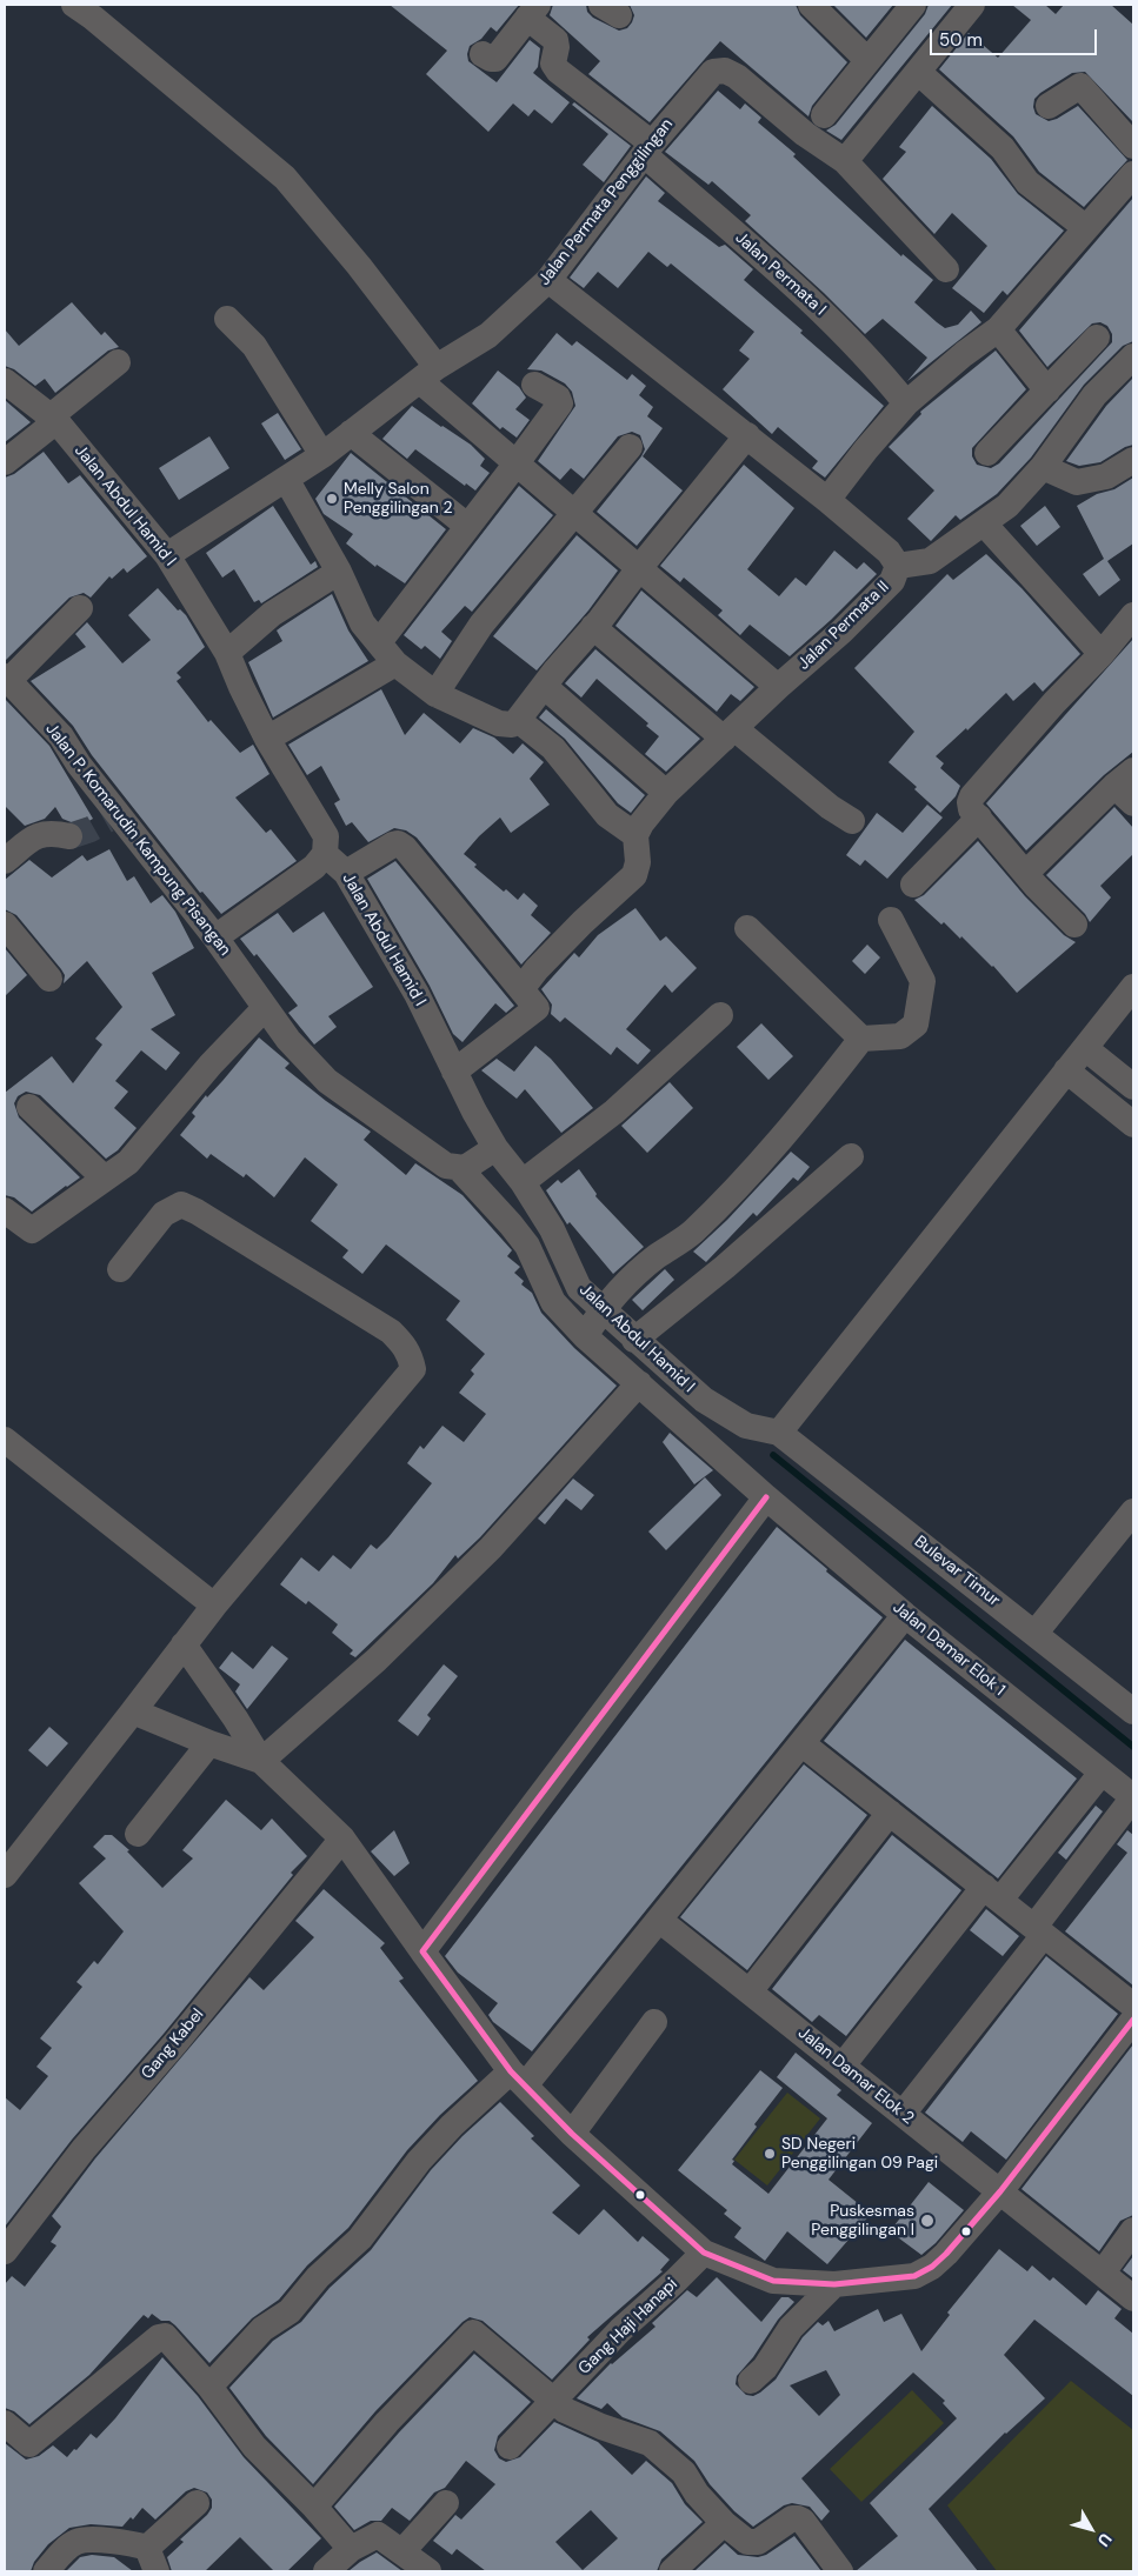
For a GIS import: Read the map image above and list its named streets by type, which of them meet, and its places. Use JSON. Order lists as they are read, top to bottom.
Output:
{
  "streets": {
    "street": [
      "Jalan Permata Penggilingan",
      "Jalan Permata I",
      "Jalan Abdul Hamid I",
      "Jalan Permata II",
      "Jalan P. Komarudin Kampung Pisangan",
      "Bulevar Timur",
      "Jalan Damar Elok 1",
      "Gang Kabel",
      "Jalan Damar Elok 2",
      "Gang Haji Hanapi"
    ]
  },
  "crossings": [
    ["Jalan Permata Penggilingan", "Jalan Permata I"],
    ["Jalan Permata Penggilingan", "Jalan Abdul Hamid I"],
    ["Jalan Permata Penggilingan", "Jalan Permata II"],
    ["Jalan Abdul Hamid I", "Bulevar Timur"],
    ["Jalan P. Komarudin Kampung Pisangan", "Jalan Damar Elok 1"]
  ],
  "places": ["Melly Salon Penggilingan 2", "SD Negeri Penggilingan 09 Pagi", "Puskesmas Penggilingan I"],
  "scale_bar": "50 m",
  "north": "bottom right"
}
